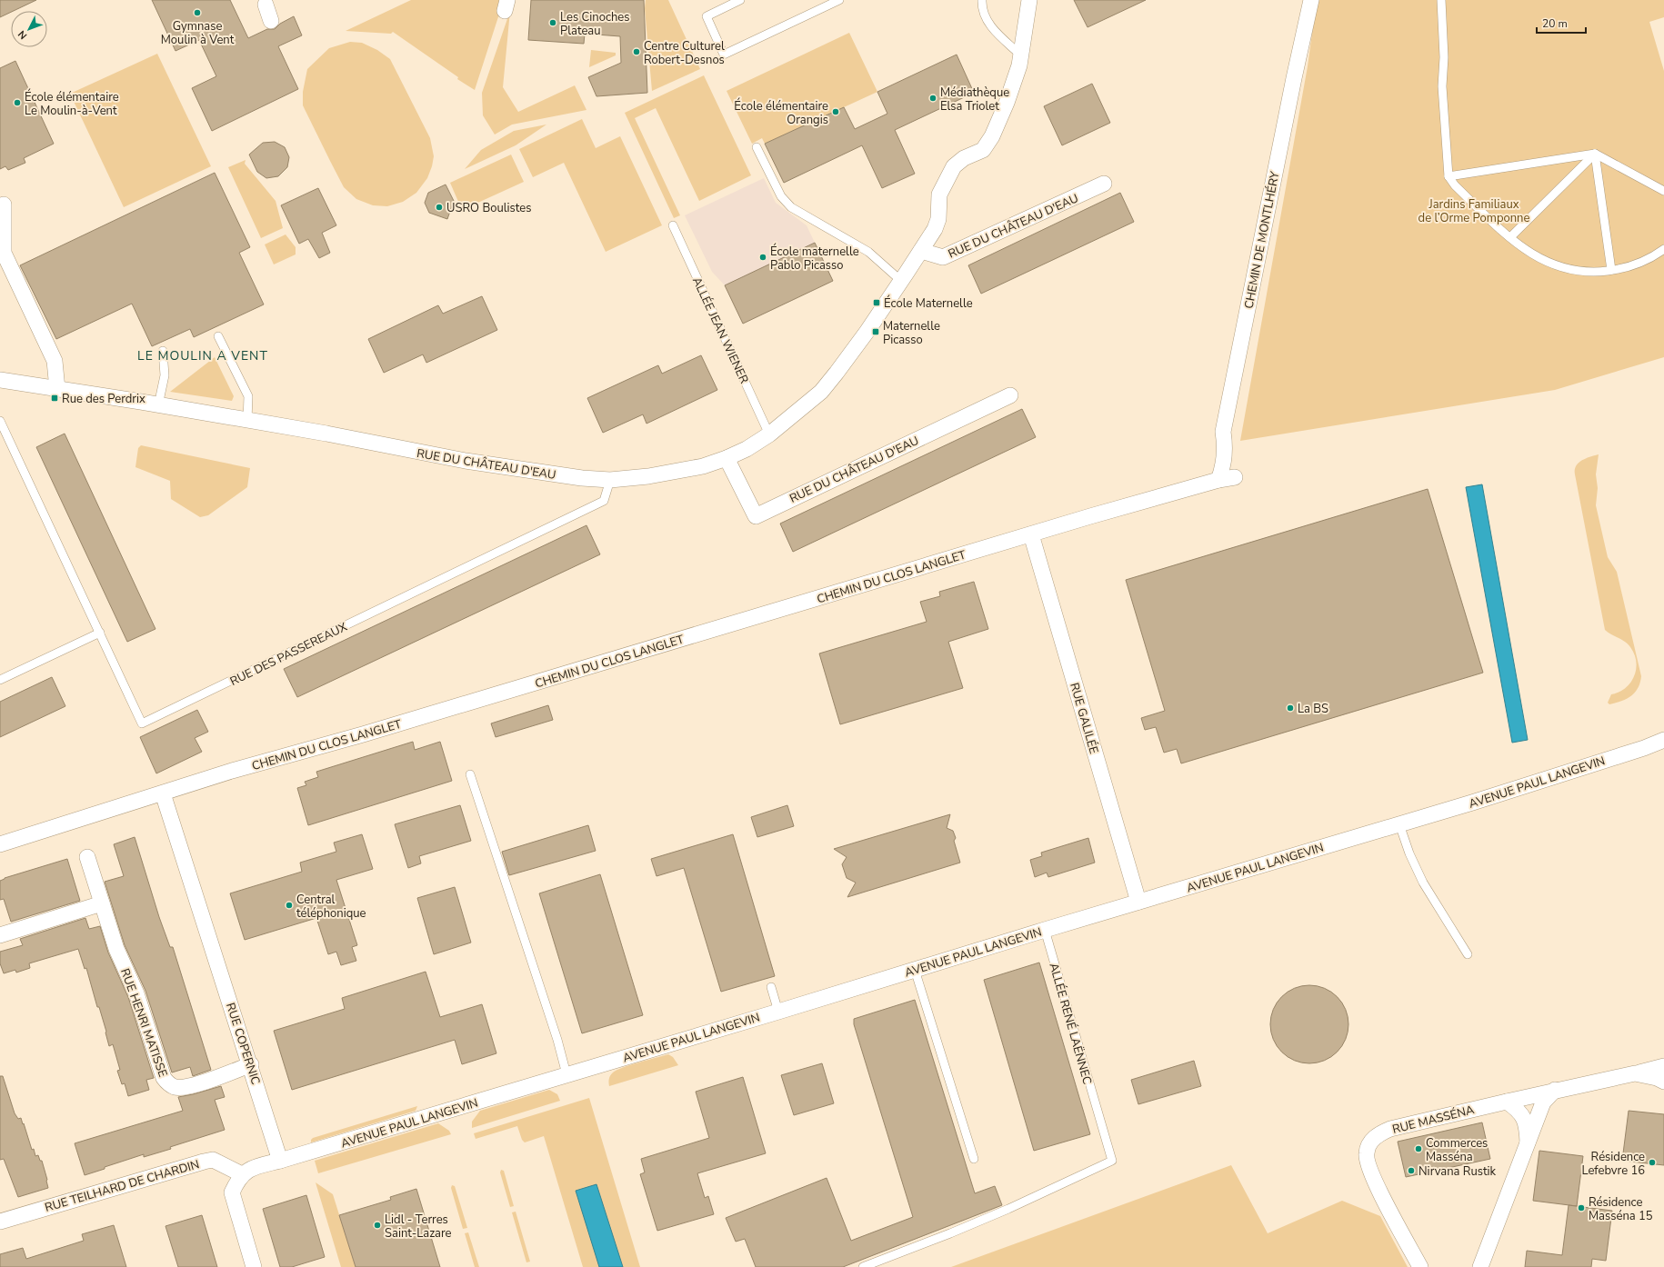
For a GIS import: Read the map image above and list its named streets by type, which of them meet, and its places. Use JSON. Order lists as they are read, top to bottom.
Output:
{
  "streets": {
    "street": [
      "RUE DU CHÂTEAU D'EAU",
      "CHEMIN DE MONTLHÉRY",
      "CHEMIN DU CLOS LANGLET",
      "RUE GALILÉE",
      "AVENUE PAUL LANGEVIN",
      "RUE HENRI MATISSE",
      "RUE COPERNIC",
      "RUE MASSÉNA",
      "RUE TEILHARD DE CHARDIN"
    ],
    "lane": ["ALLÉE JEAN WIENER", "RUE DES PASSEREAUX", "ALLÉE RENÉ LAËNNEC"]
  },
  "crossings": [
    ["RUE DU CHÂTEAU D'EAU", "ALLÉE JEAN WIENER"],
    ["RUE DU CHÂTEAU D'EAU", "RUE DES PASSEREAUX"],
    ["CHEMIN DE MONTLHÉRY", "CHEMIN DU CLOS LANGLET"],
    ["CHEMIN DU CLOS LANGLET", "RUE GALILÉE"],
    ["CHEMIN DU CLOS LANGLET", "RUE COPERNIC"],
    ["RUE GALILÉE", "AVENUE PAUL LANGEVIN"],
    ["AVENUE PAUL LANGEVIN", "ALLÉE RENÉ LAËNNEC"],
    ["AVENUE PAUL LANGEVIN", "RUE COPERNIC"],
    ["RUE HENRI MATISSE", "RUE COPERNIC"]
  ],
  "districts": ["LE MOULIN A VENT"],
  "parks": ["Jardins Familiaux de l’Orme Pomponne"],
  "places": {
    "other": [
      "Gymnase Moulin à Vent",
      "Les Cinoches Plateau",
      "Centre Culturel Robert-Desnos",
      "Médiathèque Elsa Triolet",
      "École élémentaire Le Moulin-à-Vent",
      "École élémentaire Orangis",
      "USRO Boulistes",
      "École maternelle Pablo Picasso",
      "La BS",
      "Central téléphonique",
      "Commerces Masséna",
      "Résidence Lefebvre 16",
      "Nirvana Rustik",
      "Résidence Masséna 15",
      "Lidl - Terres Saint-Lazare"
    ],
    "transit": ["École Maternelle", "Maternelle Picasso", "Rue des Perdrix"]
  },
  "scale_bar": "20 m",
  "north": "bottom left"
}
